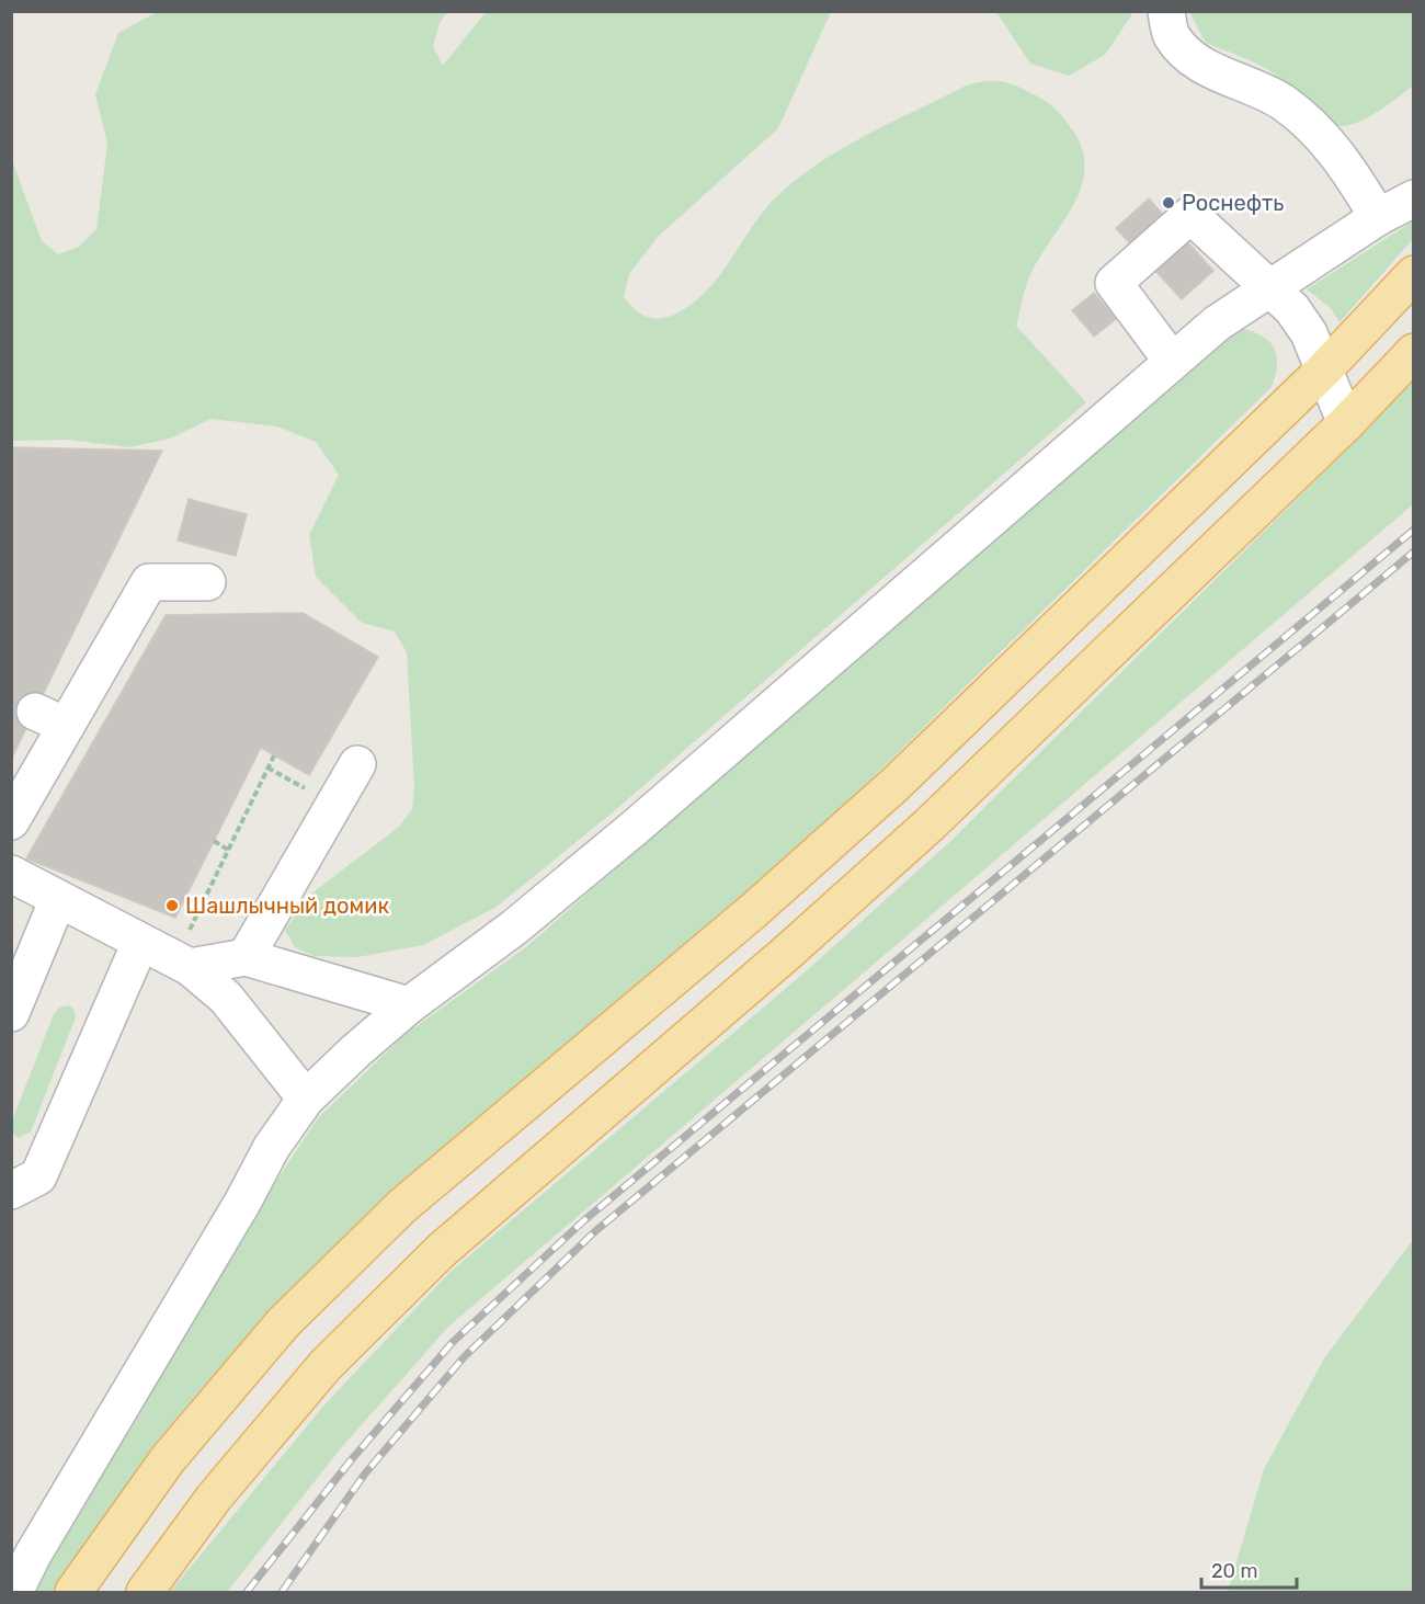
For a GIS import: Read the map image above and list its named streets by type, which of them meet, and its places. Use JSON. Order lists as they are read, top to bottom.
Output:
{
  "places": ["Роснефть", "Шашлычный домик"],
  "scale_bar": "20 m"
}
